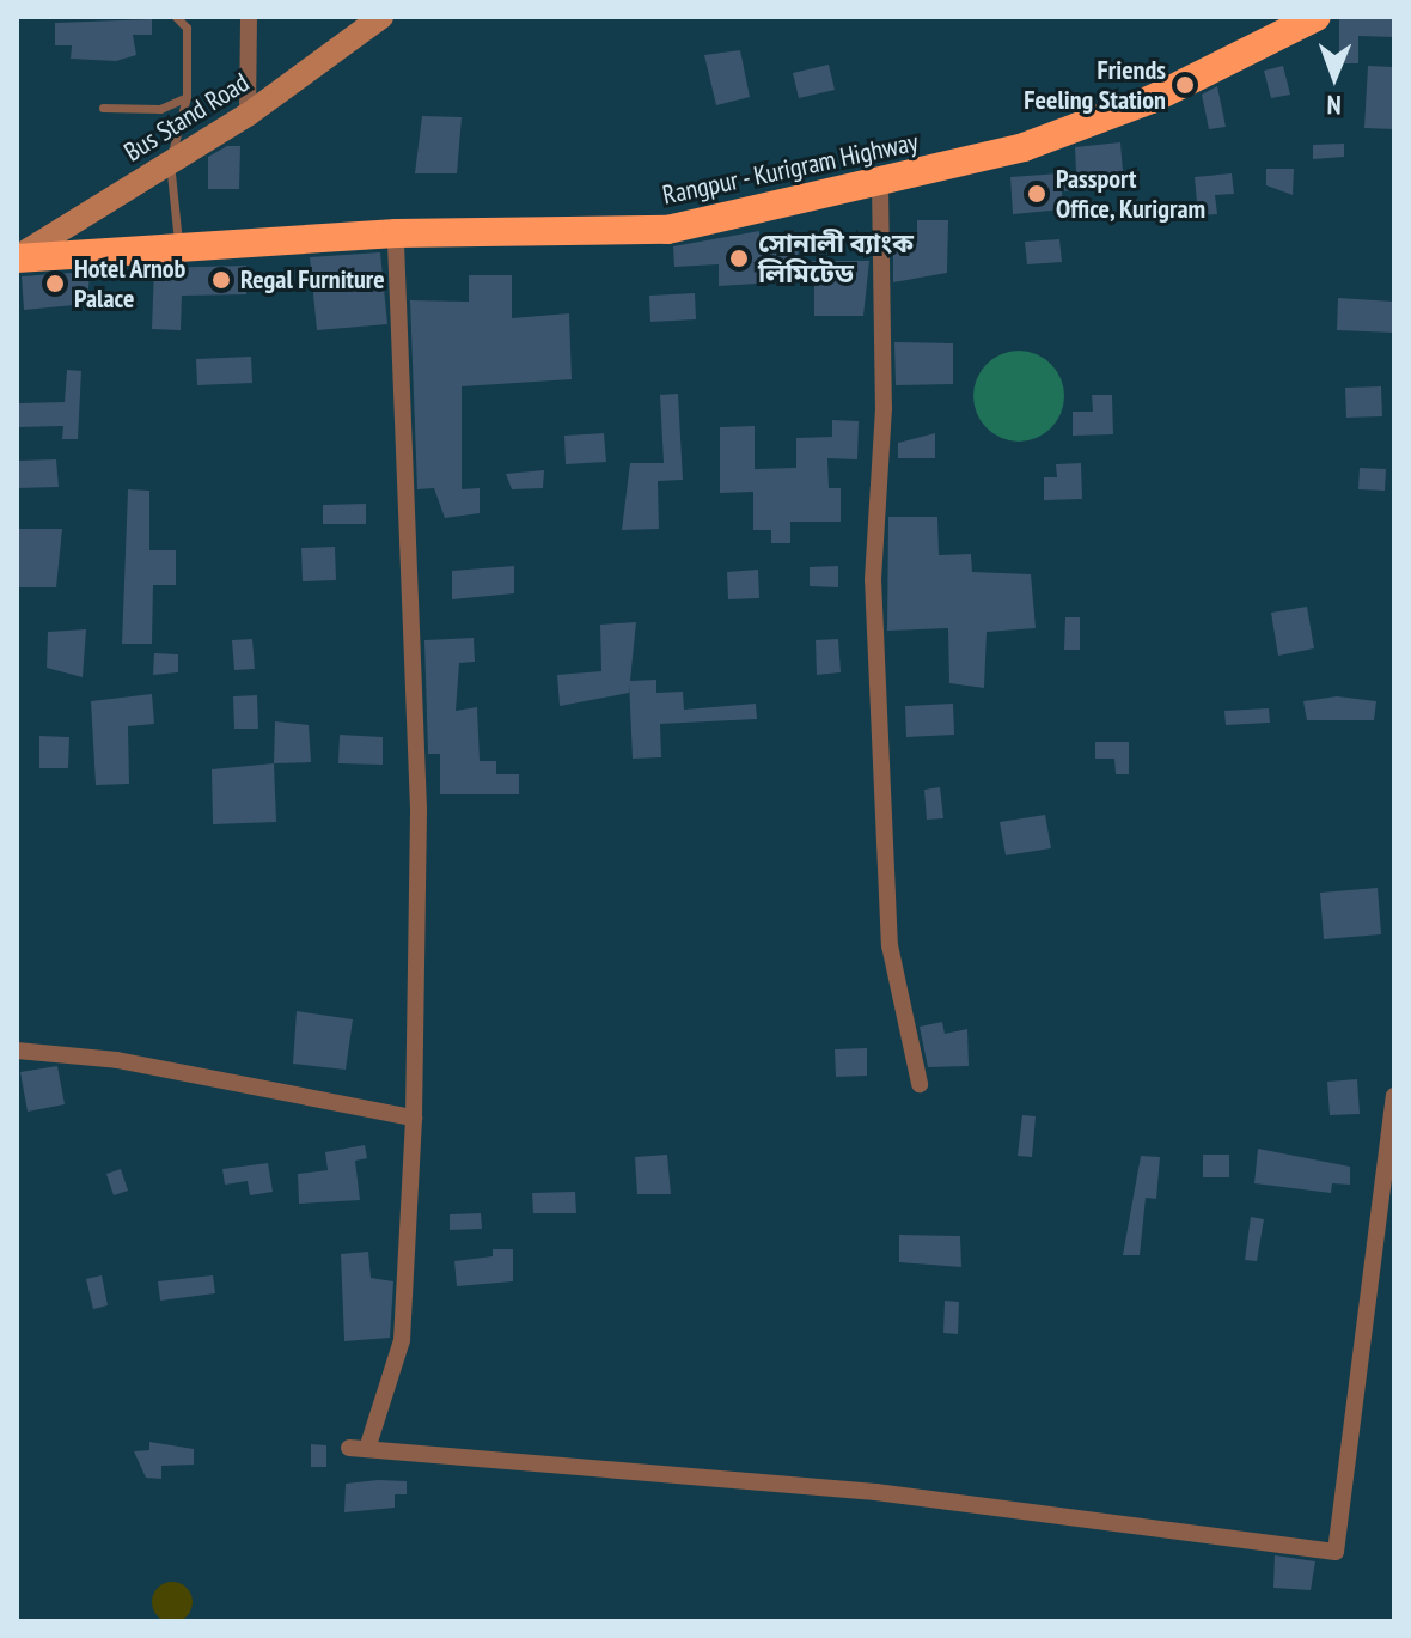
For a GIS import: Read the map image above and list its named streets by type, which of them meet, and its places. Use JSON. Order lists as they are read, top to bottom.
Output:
{
  "streets": {
    "highway": ["Rangpur - Kurigram Highway"],
    "street": ["Bus Stand Road"]
  },
  "crossings": [
    ["Bus Stand Road", "Rangpur - Kurigram Highway"]
  ],
  "places": [
    "Friends Feeling Station",
    "Passport Office, Kurigram",
    "সোনালী ব্যাংক লিমিটেড",
    "Regal Furniture",
    "Hotel Arnob Palace"
  ],
  "north": "bottom"
}
